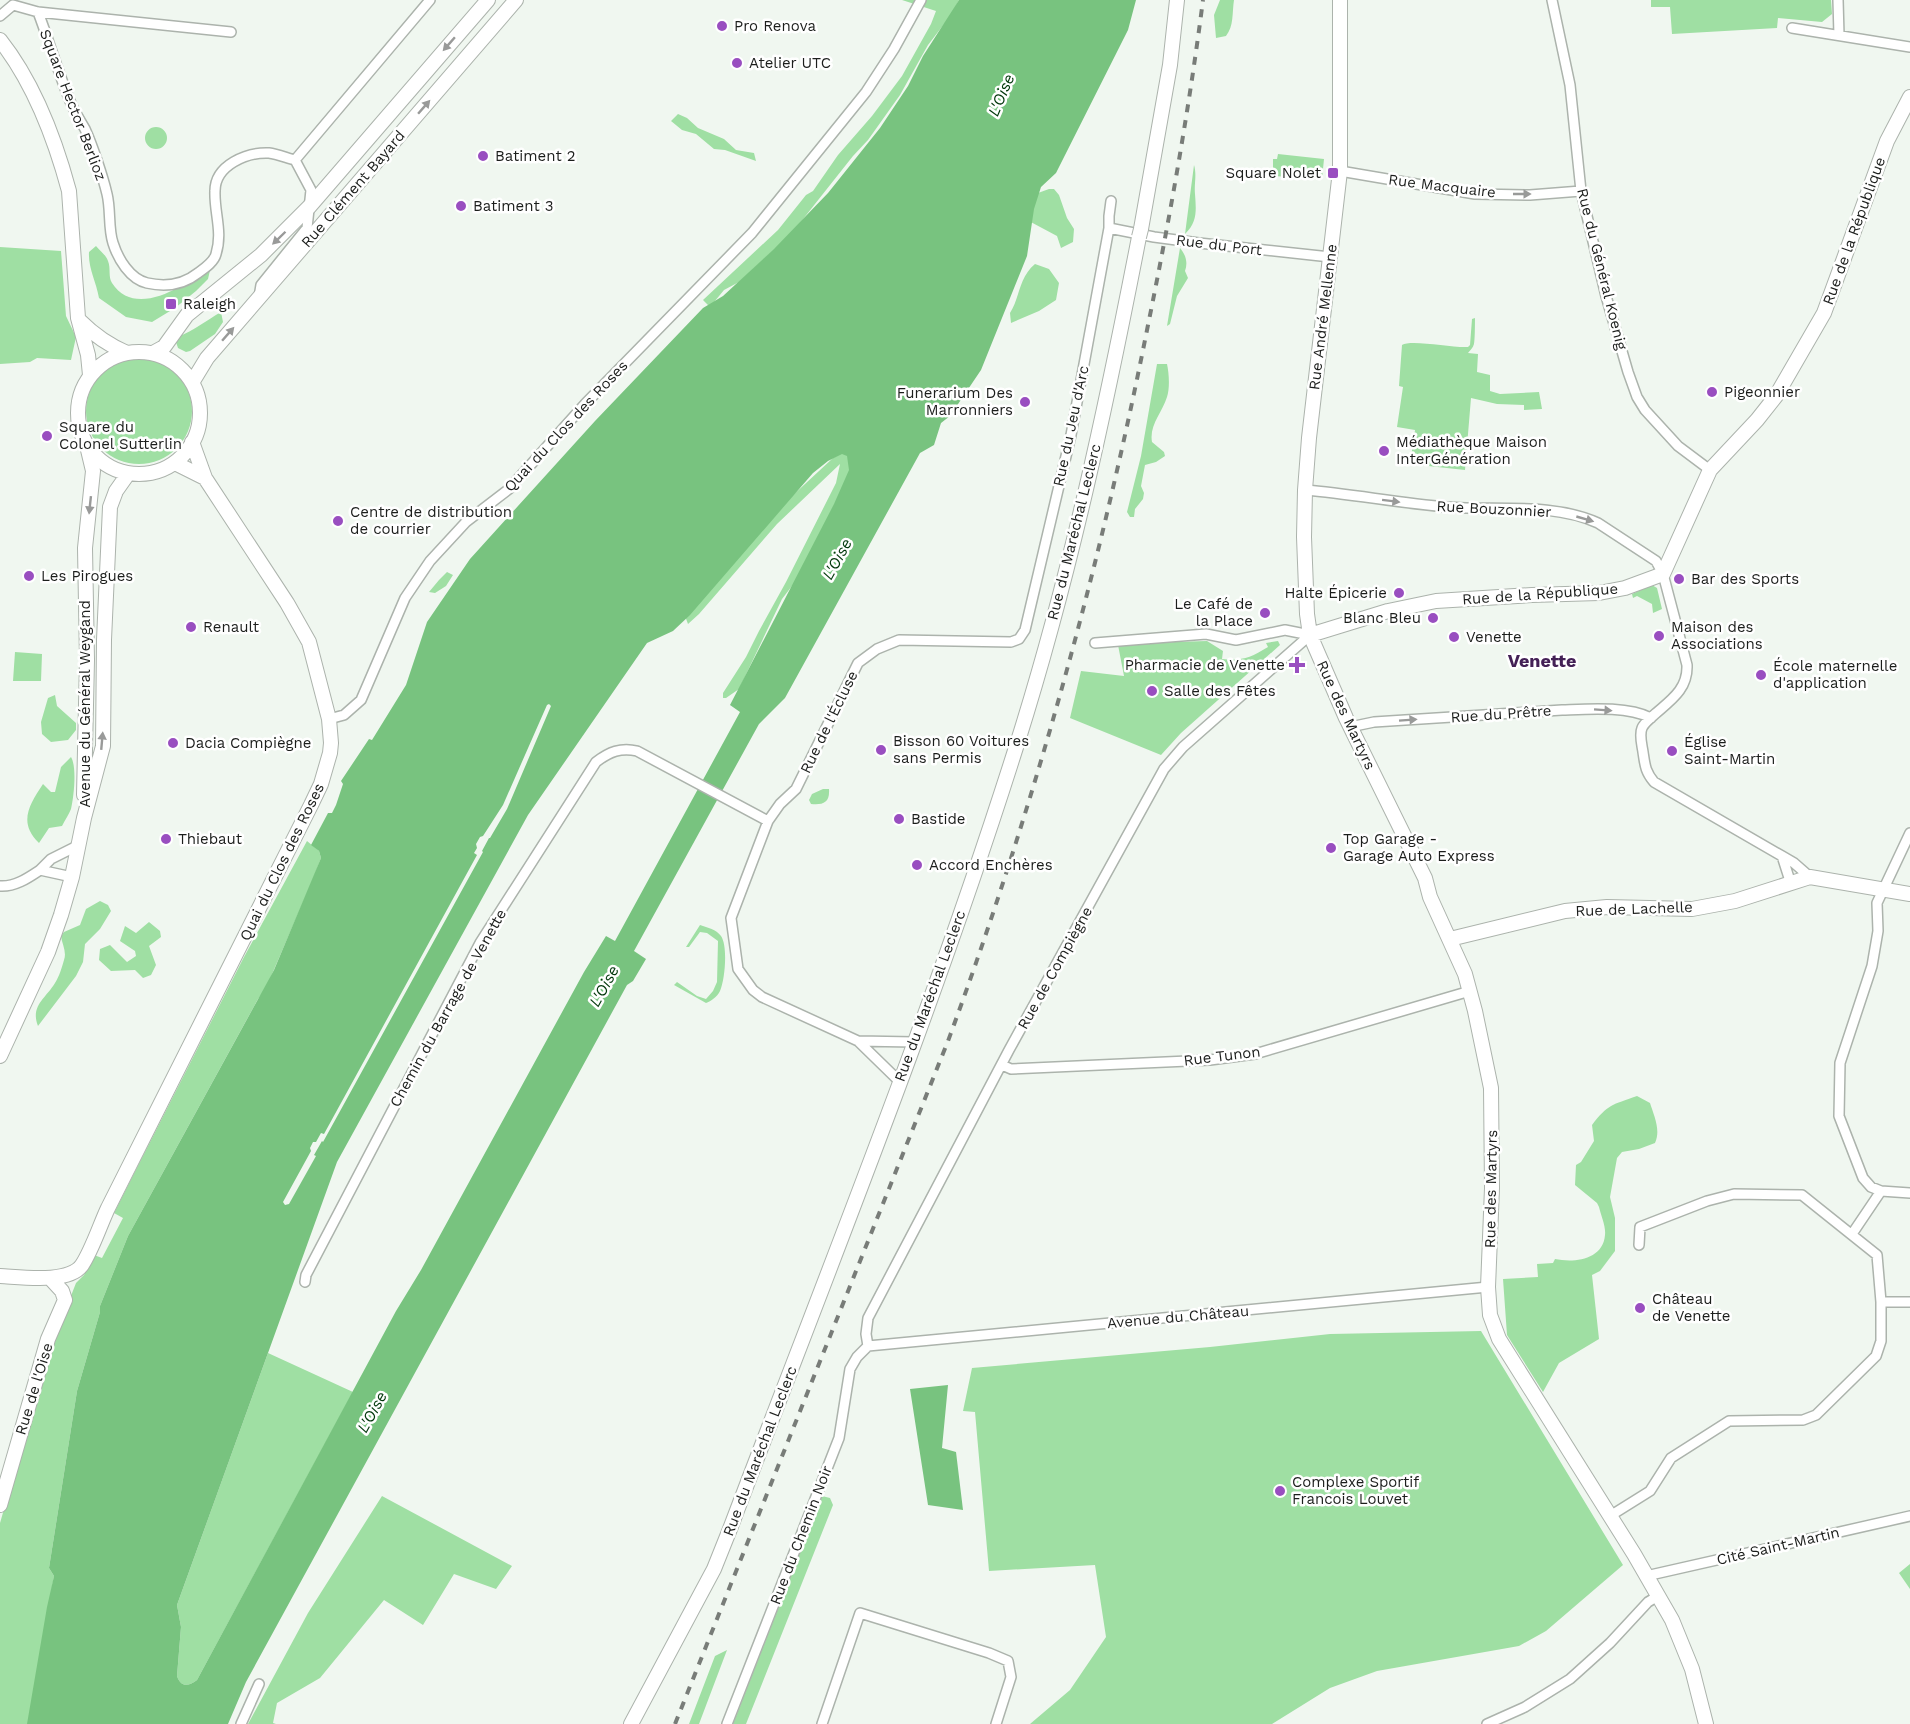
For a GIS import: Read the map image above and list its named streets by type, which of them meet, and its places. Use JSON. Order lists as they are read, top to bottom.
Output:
{
  "streets": {
    "street": [
      "Square Hector Berlioz",
      "Rue Macquaire",
      "Rue Clément Bayard",
      "Rue de la République",
      "Rue du Port",
      "Rue du Général Koenig",
      "Rue André Mellenne",
      "Quai du Clos des Roses",
      "Rue du Jeu d'Arc",
      "Rue Bouzonnier",
      "Rue du Maréchal Leclerc",
      "Avenue du Général Weygand",
      "Rue du Prêtre",
      "Rue des Martyrs",
      "Rue de l'Écluse",
      "Rue de Lachelle",
      "Rue de Compiègne",
      "Chemin du Barrage de Venette",
      "Rue Tunon",
      "Avenue du Château",
      "Rue de l'Oise",
      "Rue du Chemin Noir",
      "Cité Saint-Martin"
    ]
  },
  "crossings": [
    ["Rue Macquaire", "Rue du Général Koenig"],
    ["Rue Macquaire", "Rue André Mellenne"],
    ["Rue Clément Bayard", "Avenue du Général Weygand"],
    ["Rue de la République", "Rue du Général Koenig"],
    ["Rue de la République", "Rue André Mellenne"],
    ["Rue de la République", "Rue Bouzonnier"],
    ["Rue de la République", "Rue des Martyrs"],
    ["Rue de la République", "Rue de Compiègne"],
    ["Rue du Port", "Rue André Mellenne"],
    ["Rue du Port", "Rue du Jeu d'Arc"],
    ["Rue André Mellenne", "Rue Bouzonnier"],
    ["Rue André Mellenne", "Rue des Martyrs"],
    ["Rue André Mellenne", "Rue de Compiègne"],
    ["Quai du Clos des Roses", "Rue de l'Oise"],
    ["Rue du Jeu d'Arc", "Rue de l'Écluse"],
    ["Rue du Maréchal Leclerc", "Rue de l'Écluse"],
    ["Rue du Prêtre", "Rue des Martyrs"],
    ["Rue des Martyrs", "Rue de Lachelle"],
    ["Rue des Martyrs", "Rue de Compiègne"],
    ["Rue des Martyrs", "Rue Tunon"],
    ["Rue des Martyrs", "Avenue du Château"],
    ["Rue des Martyrs", "Cité Saint-Martin"],
    ["Rue de l'Écluse", "Chemin du Barrage de Venette"],
    ["Rue de Compiègne", "Rue Tunon"],
    ["Rue de Compiègne", "Avenue du Château"],
    ["Rue de Compiègne", "Rue du Chemin Noir"],
    ["Avenue du Château", "Rue du Chemin Noir"]
  ],
  "one_way": ["Rue Macquaire", "Rue Bouzonnier", "Rue du Prêtre"],
  "districts": ["Venette"],
  "water": ["L'Oise"],
  "places": {
    "other": [
      "Pro Renova",
      "Atelier UTC",
      "Batiment 2",
      "Batiment 3",
      "Pigeonnier",
      "Funerarium Des Marronniers",
      "Square du Colonel Sutterlin",
      "Médiathèque Maison InterGénération",
      "Centre de distribution de courrier",
      "Les Pirogues",
      "Bar des Sports",
      "Halte Épicerie",
      "Le Café de la Place",
      "Blanc Bleu",
      "Renault",
      "Maison des Associations",
      "Venette",
      "École maternelle d'application",
      "Salle des Fêtes",
      "Dacia Compiègne",
      "Bisson 60 Voitures sans Permis",
      "Église Saint-Martin",
      "Bastide",
      "Thiebaut",
      "Top Garage - Garage Auto Express",
      "Accord Enchères",
      "Château de Venette",
      "Complexe Sportif Francois Louvet"
    ],
    "transit": ["Square Nolet", "Raleigh"],
    "health": ["Pharmacie de Venette"]
  }
}
